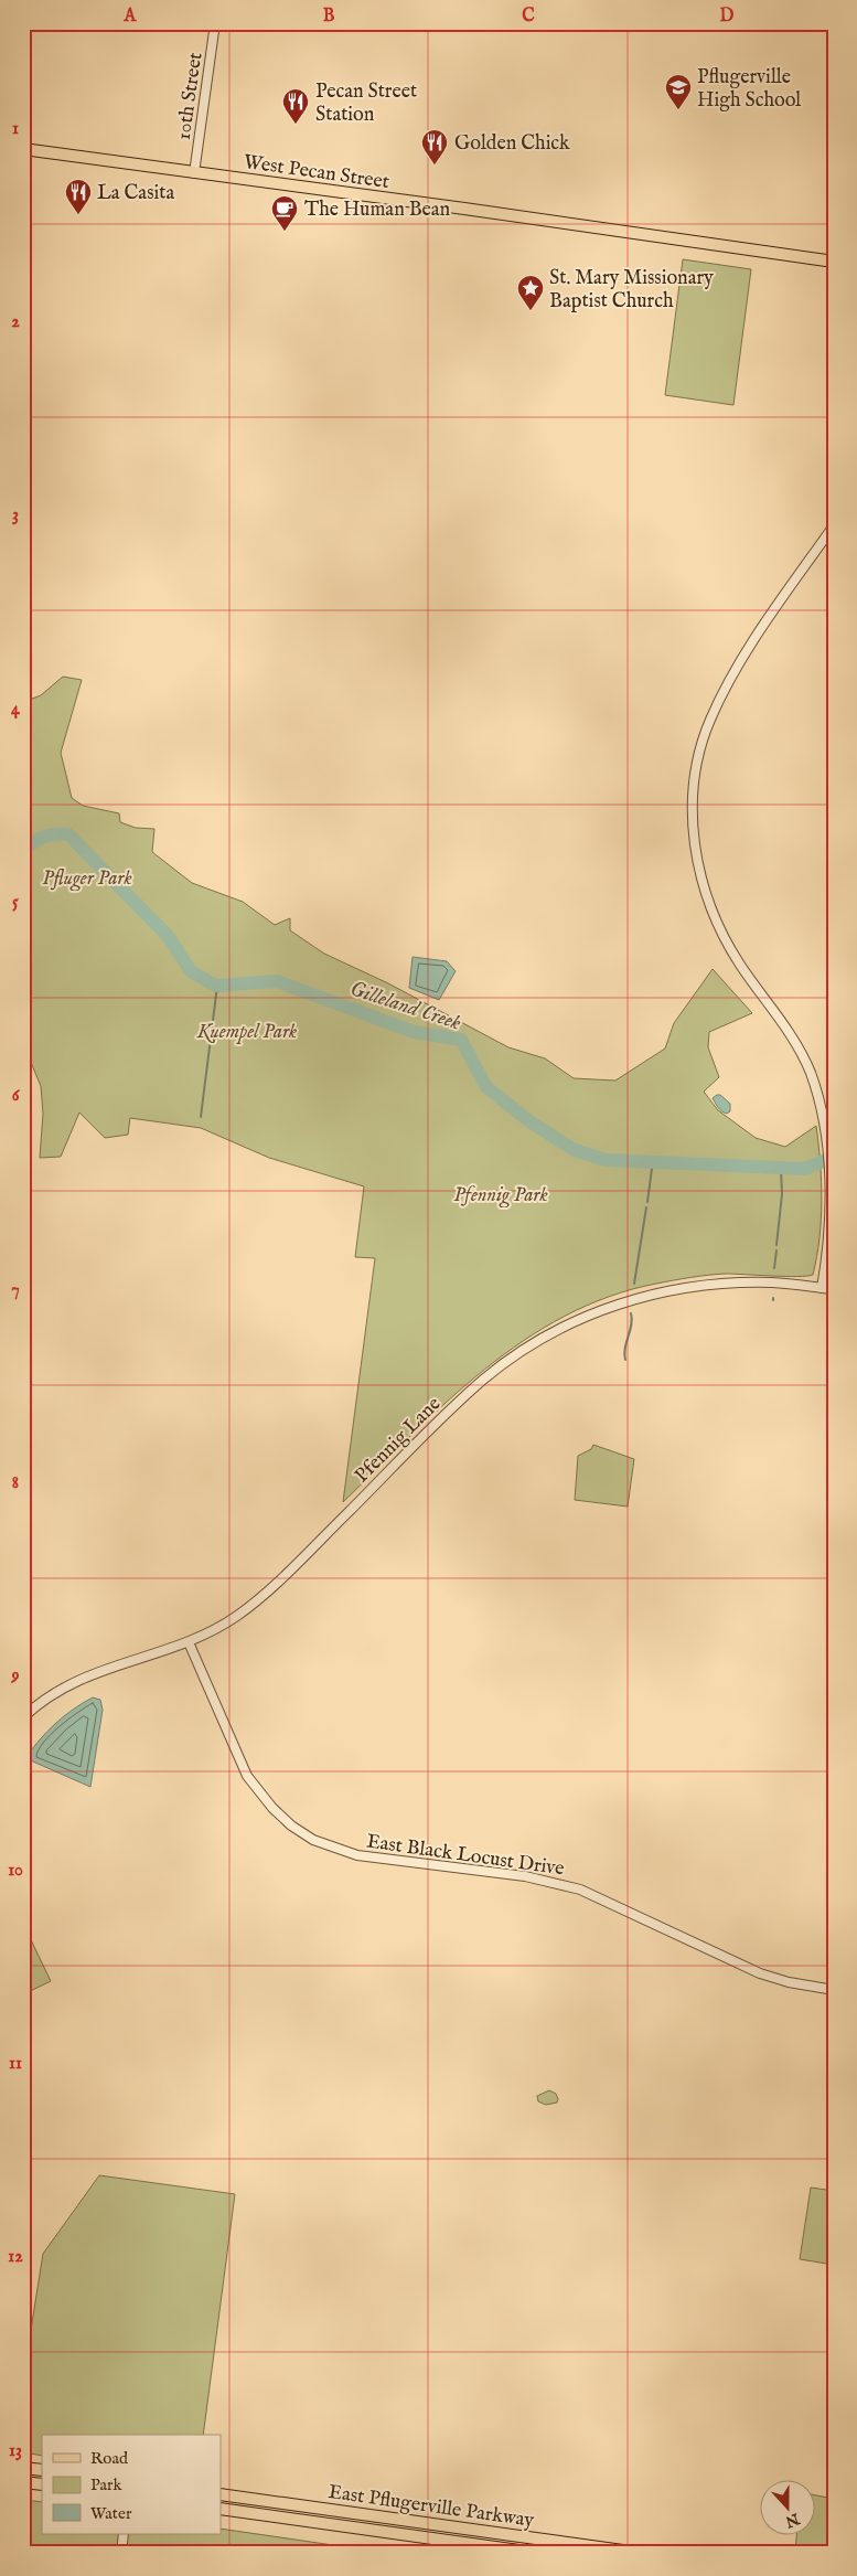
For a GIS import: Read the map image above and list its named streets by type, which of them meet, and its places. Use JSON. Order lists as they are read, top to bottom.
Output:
{
  "streets": {
    "main road": ["West Pecan Street", "East Pflugerville Parkway"],
    "street": ["10th Street", "Pfennig Lane", "East Black Locust Drive"]
  },
  "crossings": [
    ["10th Street", "West Pecan Street"],
    ["Pfennig Lane", "East Black Locust Drive"]
  ],
  "water": ["Gilleland Creek"],
  "parks": ["Pfluger Park", "Kuempel Park", "Pfennig Park"],
  "places": {
    "school or university": ["Pflugerville High School"],
    "restaurant": ["Pecan Street Station", "Golden Chick", "La Casita"],
    "cafe": ["The Human Bean"],
    "place": ["St. Mary Missionary Baptist Church"]
  },
  "legend": ["Road", "Park", "Water"],
  "north": "bottom",
  "grid": {
    "columns": [
      "A",
      "B",
      "C",
      "D"
    ],
    "rows": [
      "1",
      "2",
      "3",
      "4",
      "5",
      "6",
      "7",
      "8",
      "9",
      "10",
      "11",
      "12",
      "13"
    ]
  }
}
